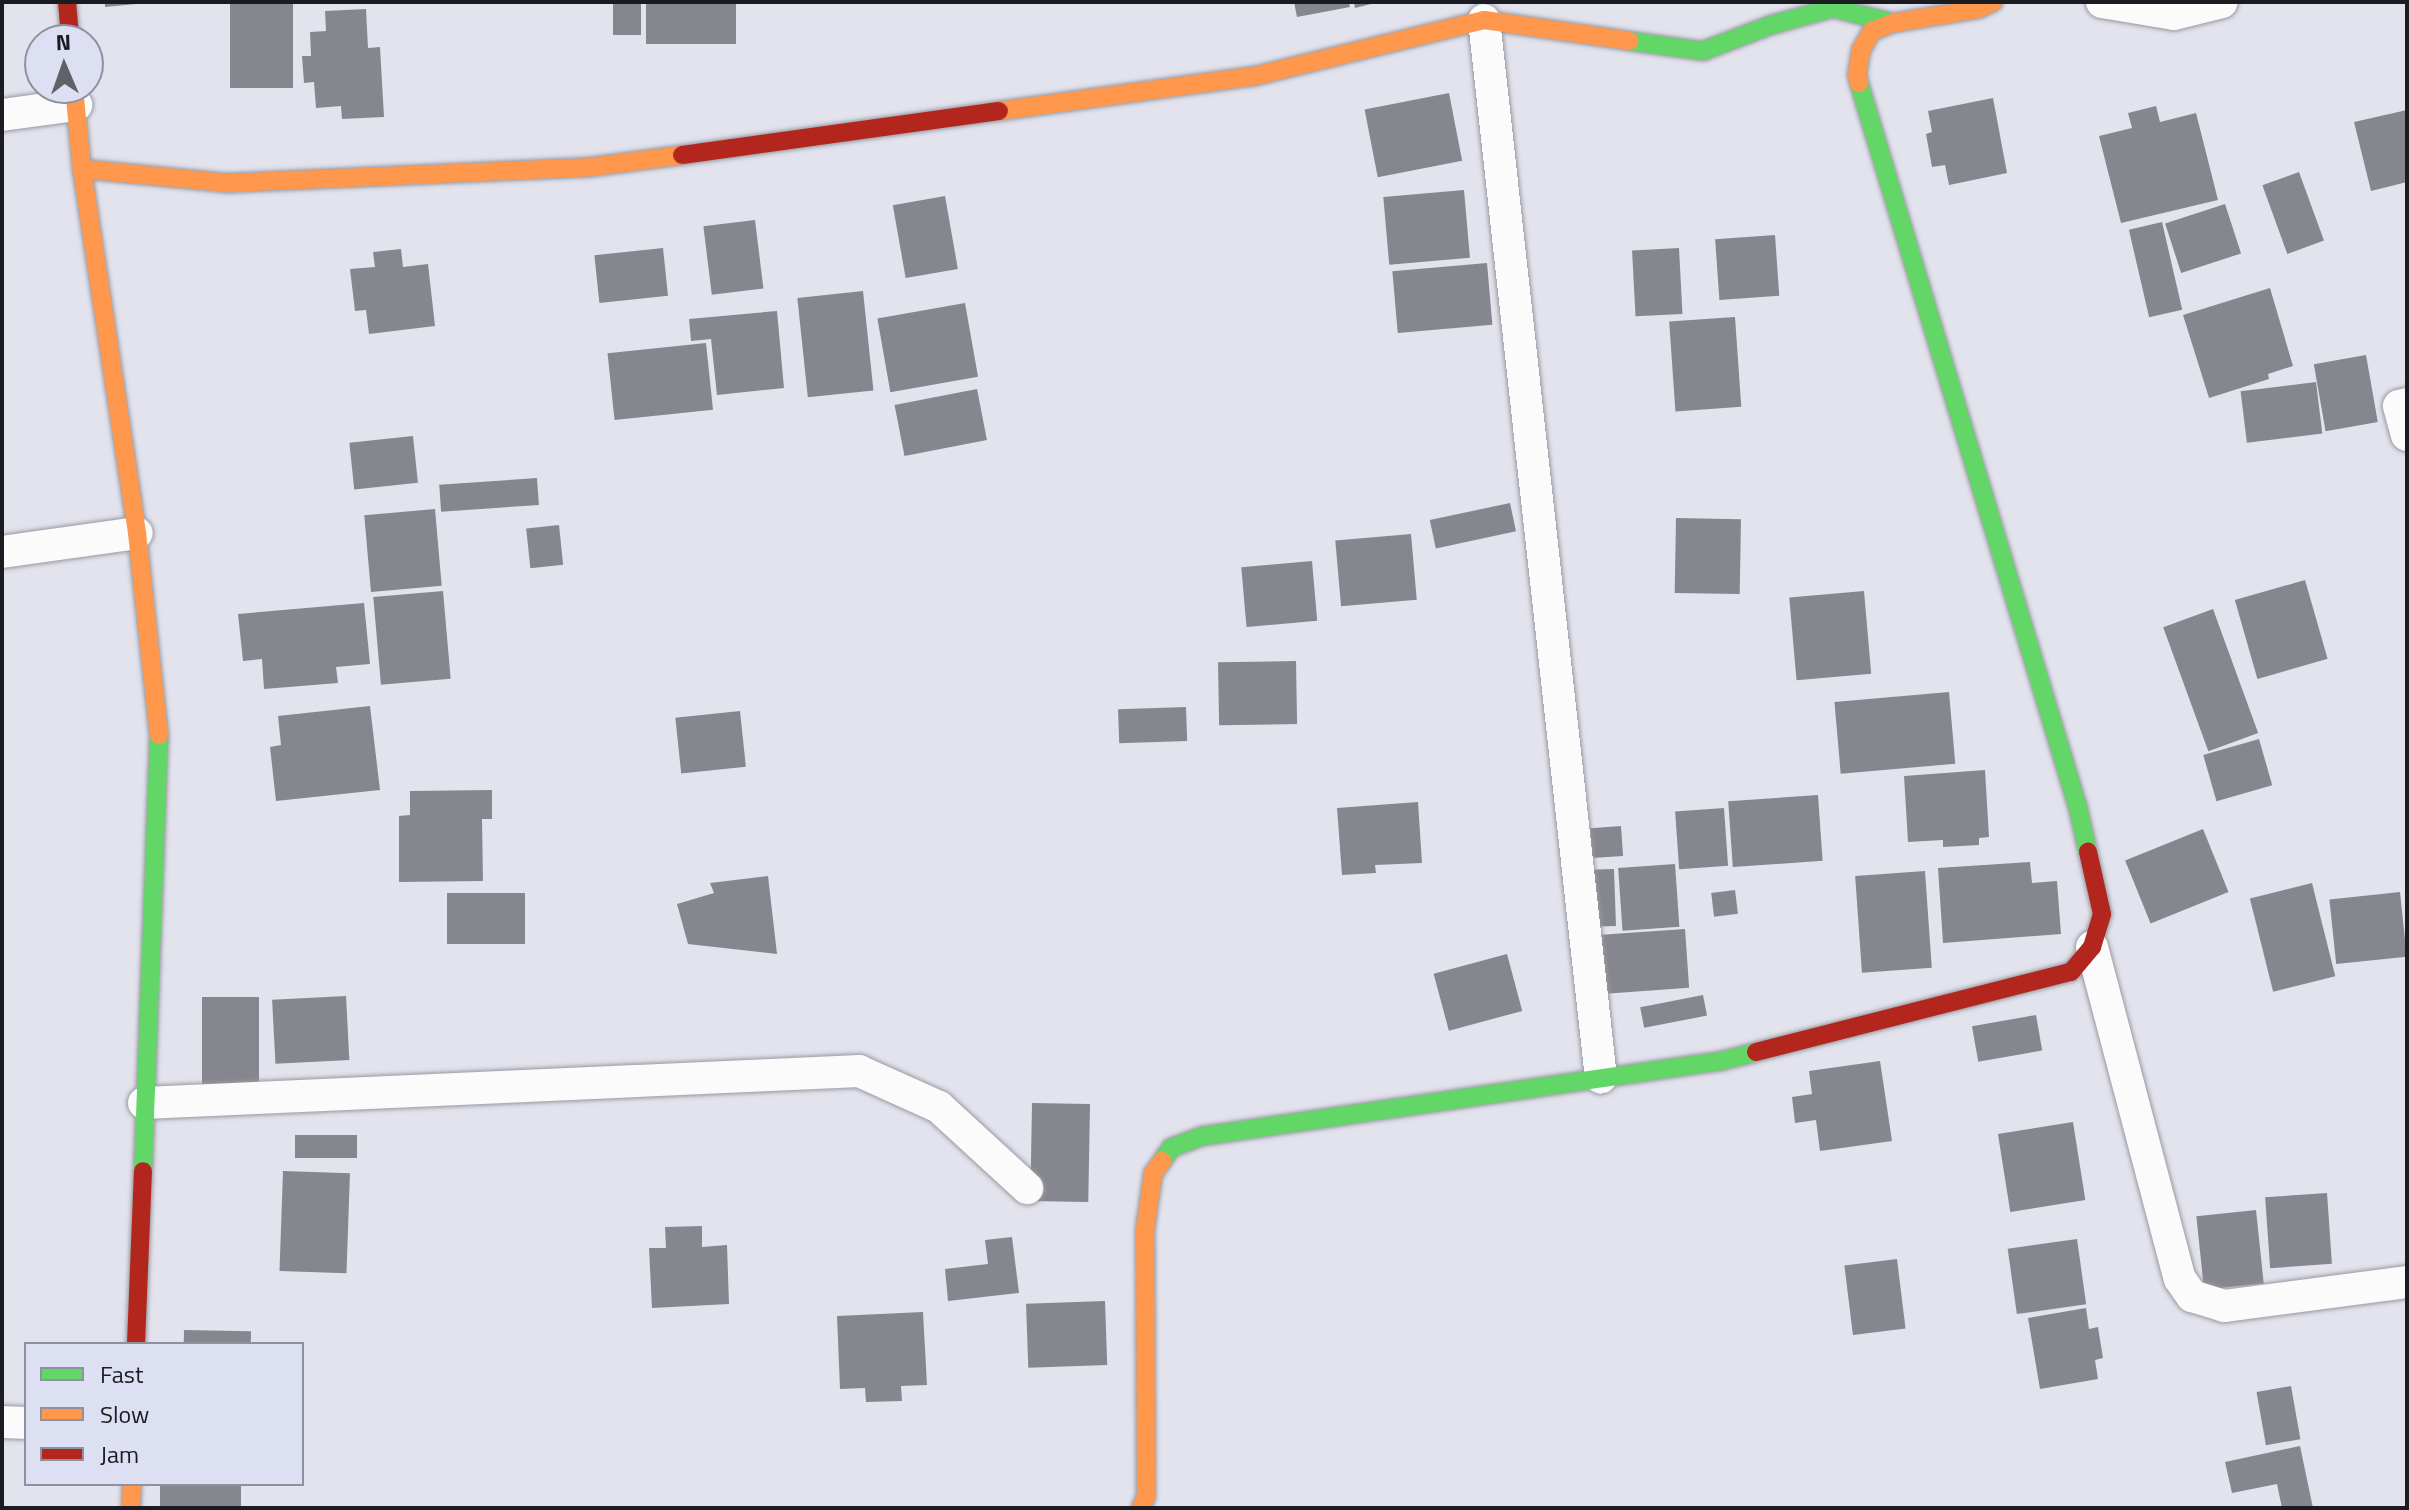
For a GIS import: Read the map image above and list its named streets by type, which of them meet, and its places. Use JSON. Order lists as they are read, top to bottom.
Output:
{
  "legend": ["Fast", "Slow", "Jam"],
  "north": "top"
}
